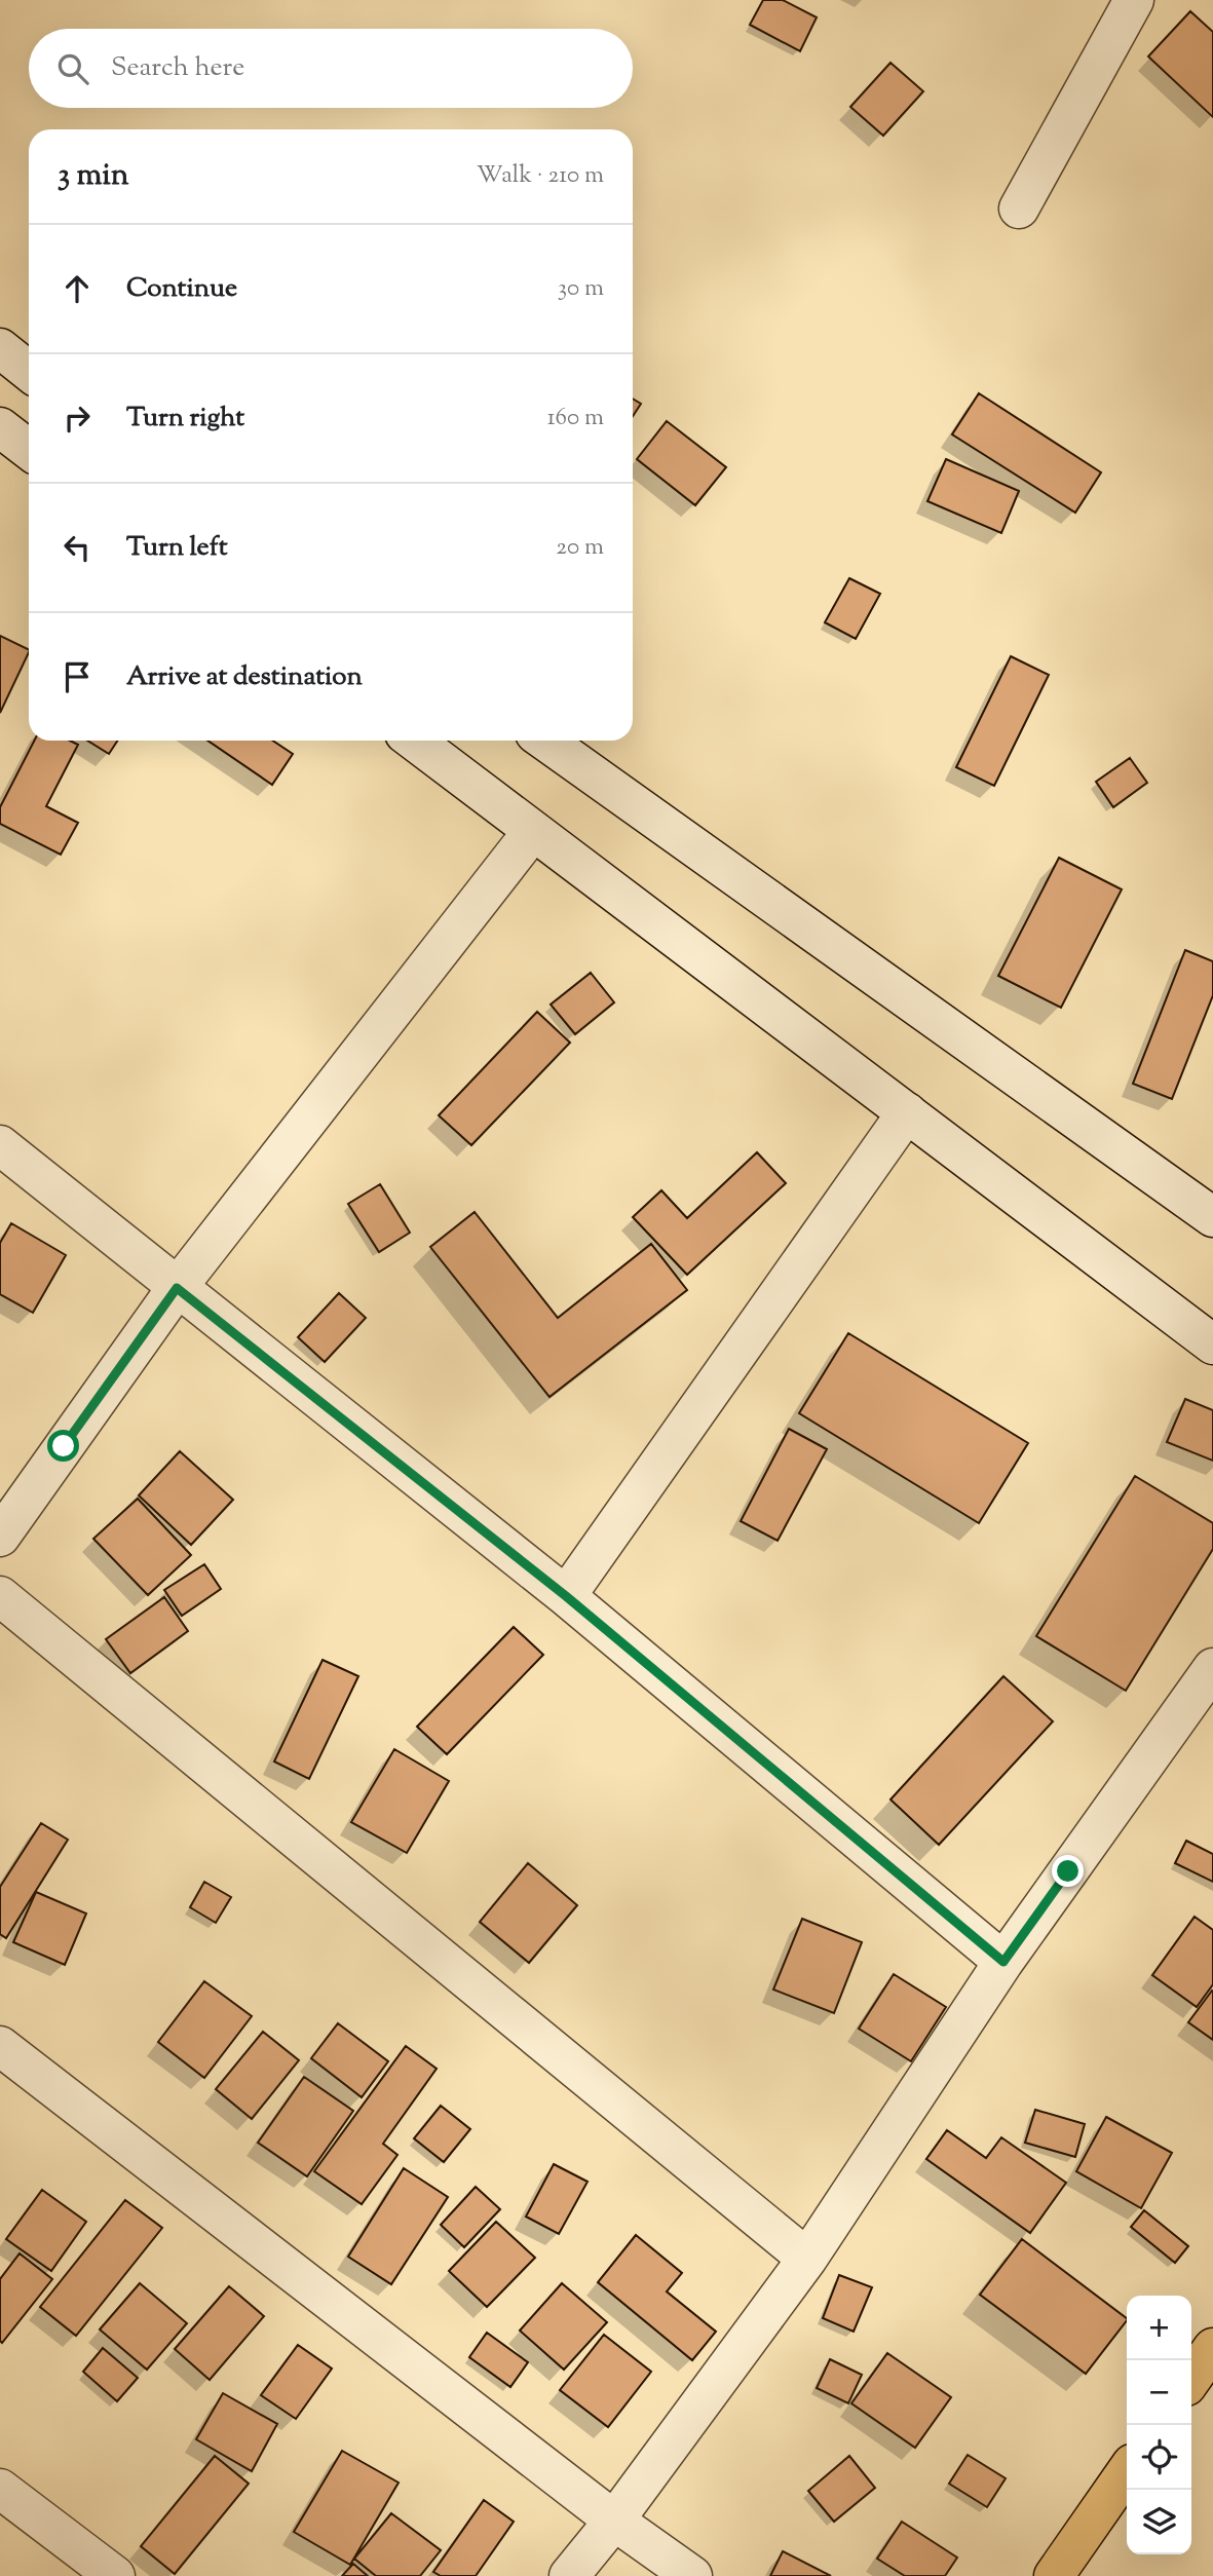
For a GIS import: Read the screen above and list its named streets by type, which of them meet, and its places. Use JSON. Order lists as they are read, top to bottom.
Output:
{
  "page": {
    "search": "Search here",
    "heading": ["3 min", "Walk · 210 m"],
    "list": [
      ["Continue", "30 m"],
      ["Turn right", "160 m"],
      ["Turn left", "20 m"],
      "Arrive at destination"
    ],
    "map_buttons": ["+", "−"]
  }
}
